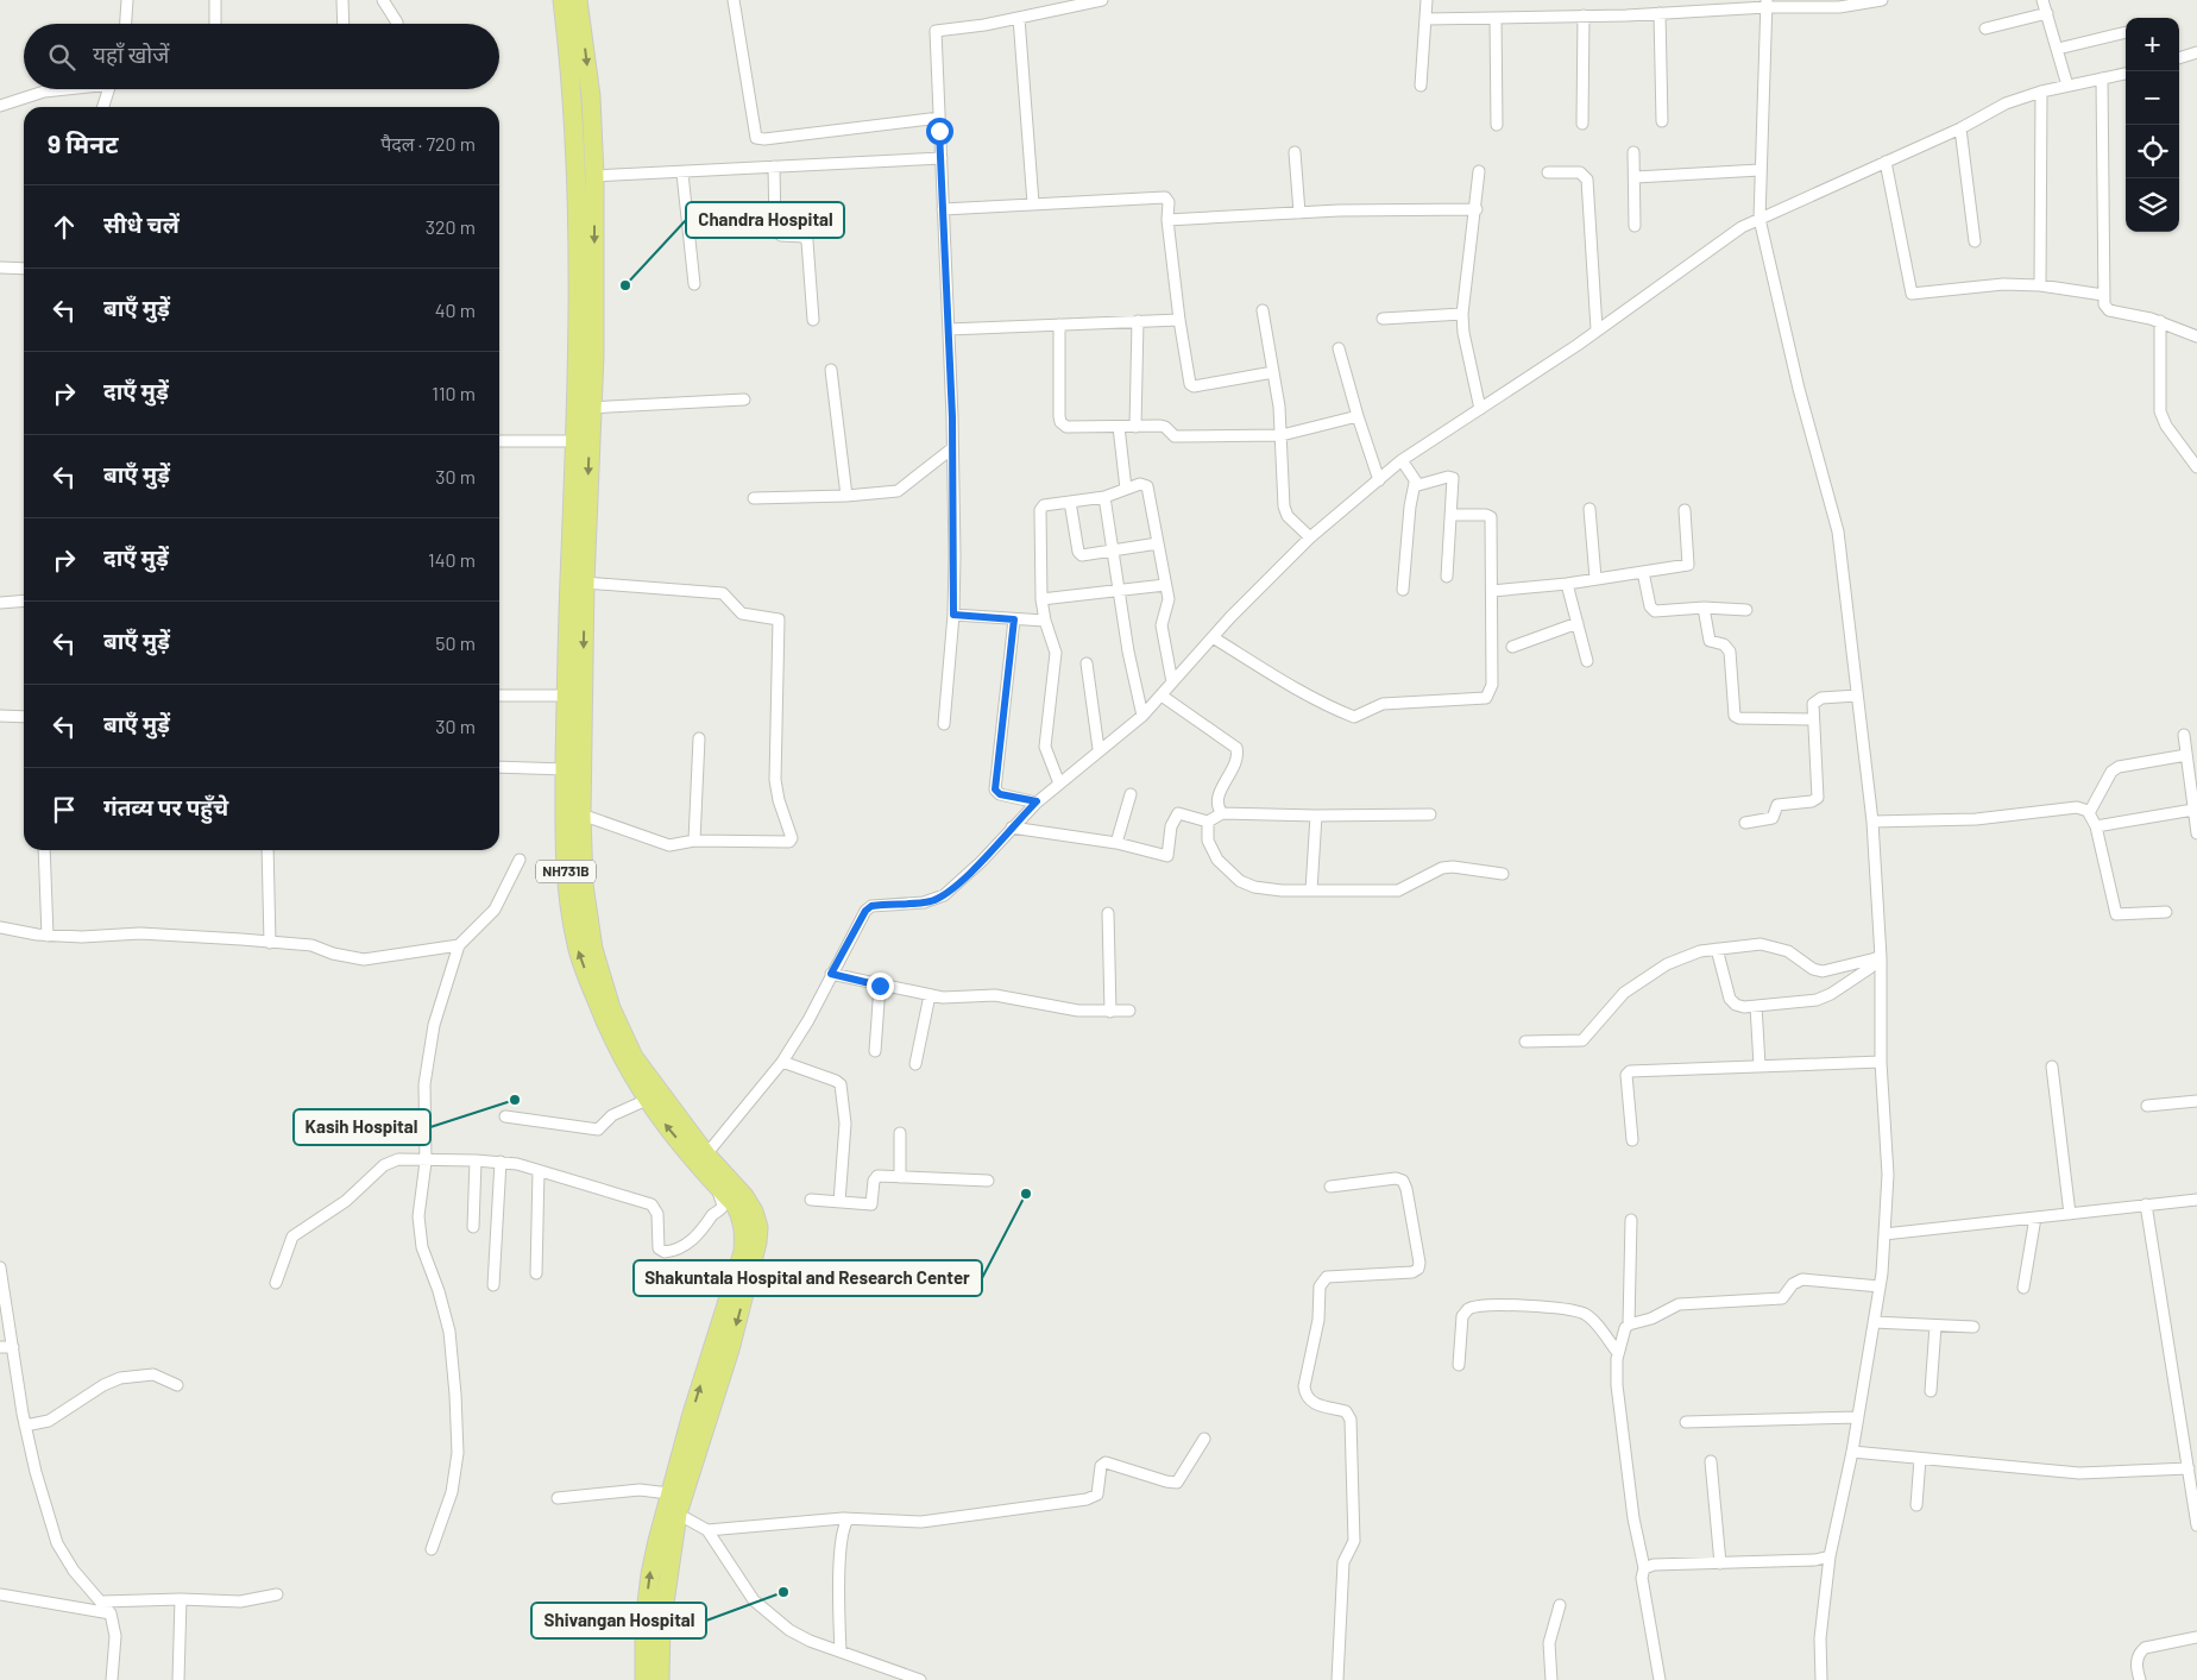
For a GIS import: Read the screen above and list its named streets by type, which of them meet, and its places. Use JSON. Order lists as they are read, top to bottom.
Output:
{
  "streets": {
    "highway": ["NH731B"]
  },
  "places": [
    "Chandra Hospital",
    "Kasih Hospital",
    "Shakuntala Hospital and Research Center",
    "Shivangan Hospital"
  ],
  "page": {
    "map_buttons": ["+", "−"],
    "search": "यहाँ खोजें",
    "heading": ["9 मिनट", "पैदल · 720 m"],
    "list": [
      ["सीधे चलें", "320 m"],
      ["बाएँ मुड़ें", "40 m"],
      ["दाएँ मुड़ें", "110 m"],
      ["बाएँ मुड़ें", "30 m"],
      ["दाएँ मुड़ें", "140 m"],
      ["बाएँ मुड़ें", "50 m"],
      ["बाएँ मुड़ें", "30 m"],
      "गंतव्य पर पहुँचे"
    ]
  }
}
